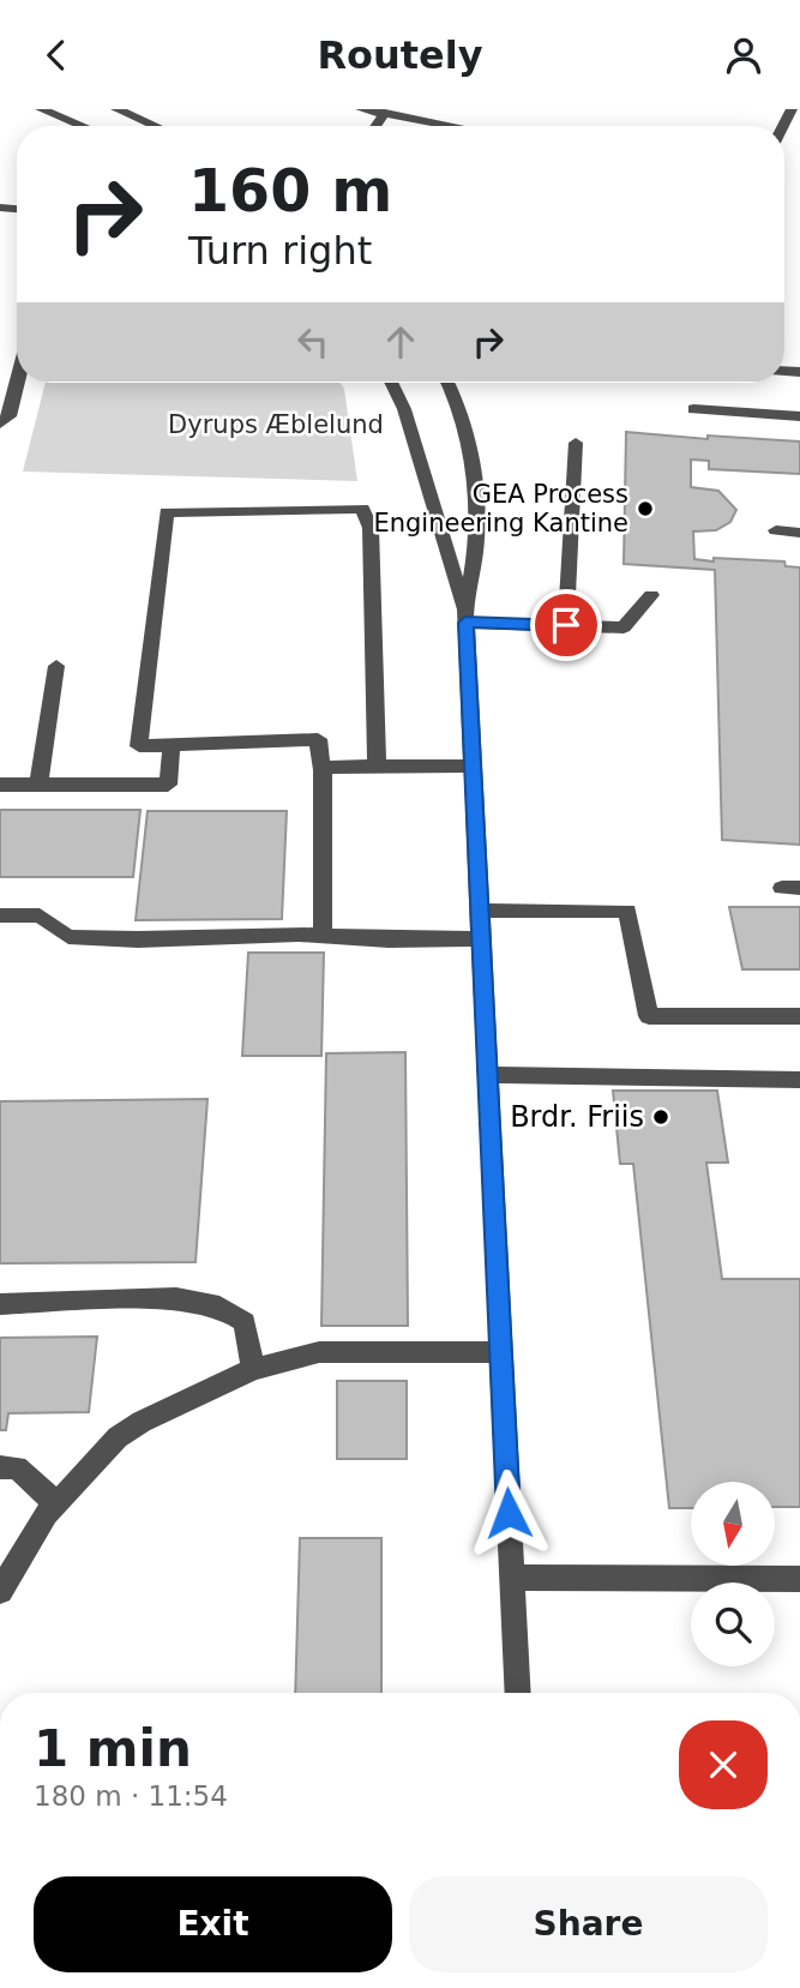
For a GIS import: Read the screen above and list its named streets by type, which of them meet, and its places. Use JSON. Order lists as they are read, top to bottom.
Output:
{
  "parks": ["Dyrups Æblelund"],
  "places": ["GEA Process Engineering Kantine", "Brdr. Friis"],
  "north": "bottom",
  "page": {
    "header": "Routely",
    "turn": ["160 m", "Turn right"],
    "heading": ["1 min", "180 m · 11:54"],
    "buttons": ["Exit", "Share"]
  }
}
